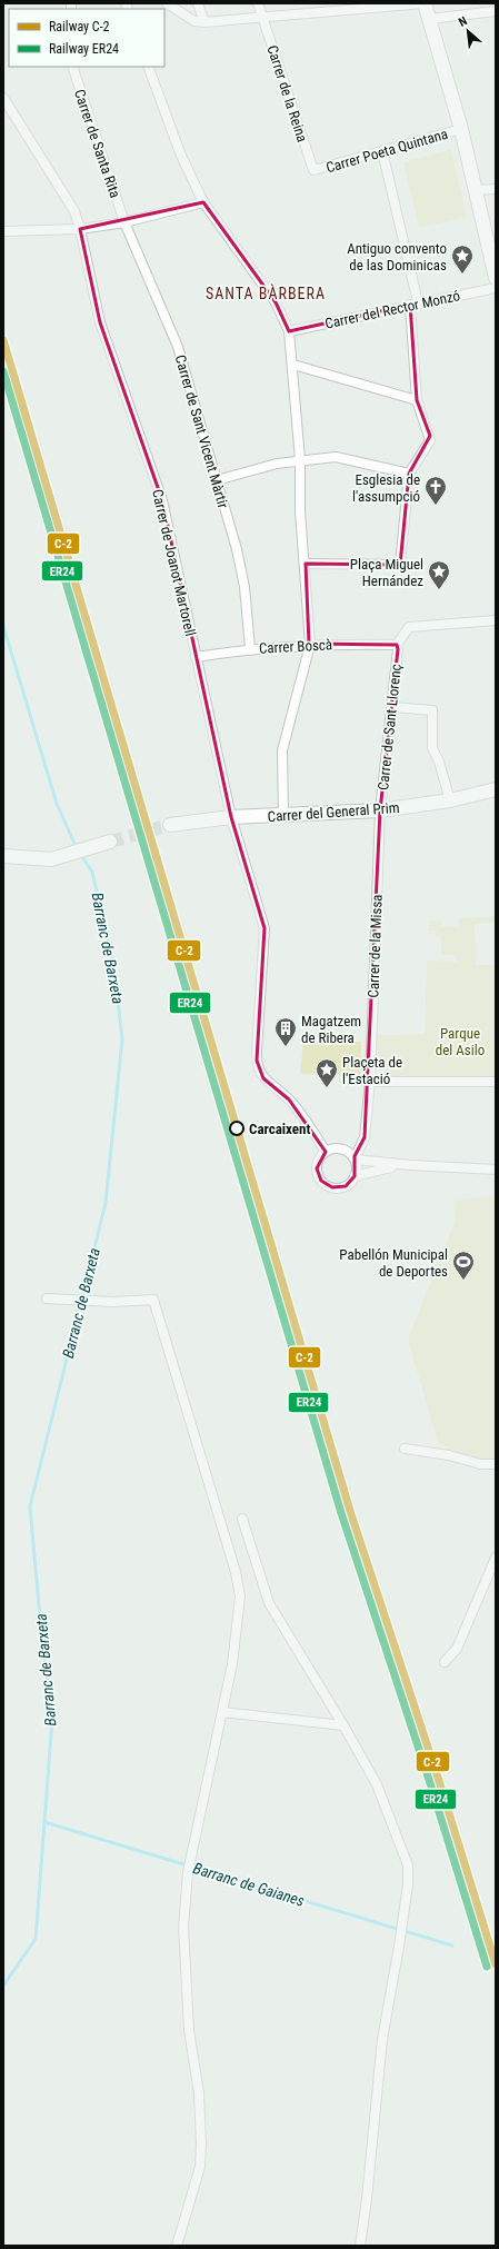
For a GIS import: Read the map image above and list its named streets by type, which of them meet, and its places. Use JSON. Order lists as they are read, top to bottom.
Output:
{
  "streets": {
    "street": [
      "Carrer de la Reina",
      "Carrer de Santa Rita",
      "Carrer Poeta Quintana",
      "Carrer del Rector Monzó",
      "Carrer de Sant Vicent Màrtir",
      "Carrer de Joanot Martorell",
      "Carrer Boscà",
      "Carrer de Sant Llorenç",
      "Carrer del General Prim",
      "Carrer de la Missa"
    ]
  },
  "crossings": [
    ["Carrer de la Reina", "Carrer Poeta Quintana"],
    ["Carrer de Santa Rita", "Carrer de Sant Vicent Màrtir"],
    ["Carrer de Sant Vicent Màrtir", "Carrer Boscà"],
    ["Carrer de Joanot Martorell", "Carrer Boscà"],
    ["Carrer de Joanot Martorell", "Carrer del General Prim"],
    ["Carrer de Joanot Martorell", "Carrer de la Missa"],
    ["Carrer Boscà", "Carrer de Sant Llorenç"],
    ["Carrer de Sant Llorenç", "Carrer del General Prim"],
    ["Carrer de Sant Llorenç", "Carrer de la Missa"],
    ["Carrer del General Prim", "Carrer de la Missa"]
  ],
  "districts": ["SANTA BÀRBERA"],
  "water": ["Barranc de Barxeta", "Barranc de Gaianes"],
  "parks": ["Parque del Asilo"],
  "places": {
    "place": ["Antiguo convento de las Dominicas", "Plaça Miguel Hernández", "Plaçeta de l'Estació"],
    "church": ["Esglesia de l'assumpció"],
    "building": ["Magatzem de Ribera"],
    "other": ["Carcaixent"],
    "sports": ["Pabellón Municipal de Deportes"]
  },
  "lines": ["rail line C-2", "rail line ER24"],
  "legend": ["Railway C-2", "Railway ER24"],
  "north": "top left"
}
